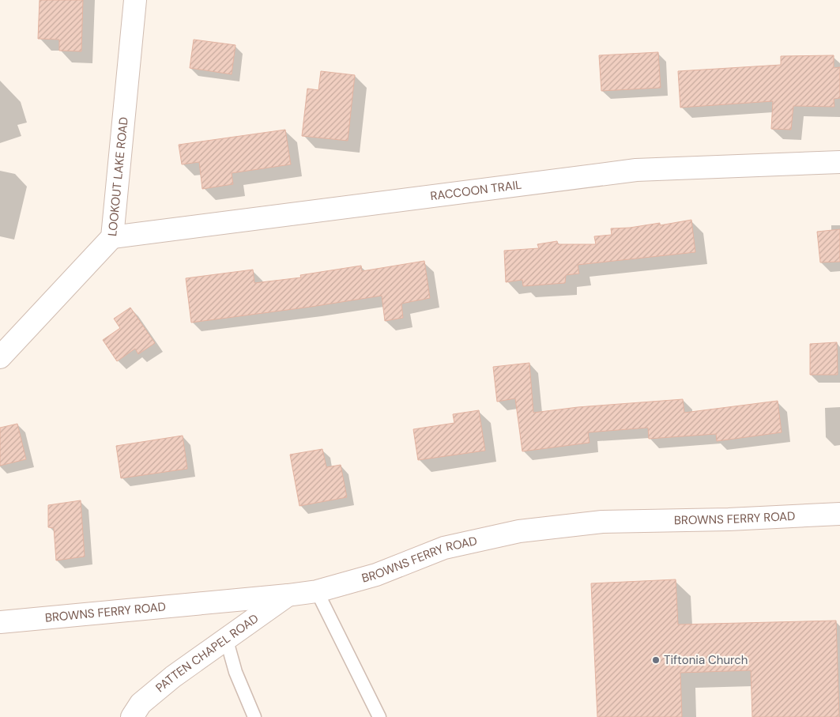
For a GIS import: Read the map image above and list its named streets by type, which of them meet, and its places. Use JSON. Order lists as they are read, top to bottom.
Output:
{
  "streets": {
    "street": [
      "LOOKOUT LAKE ROAD",
      "RACCOON TRAIL",
      "BROWNS FERRY ROAD",
      "PATTEN CHAPEL ROAD"
    ]
  },
  "crossings": [
    ["LOOKOUT LAKE ROAD", "RACCOON TRAIL"],
    ["BROWNS FERRY ROAD", "PATTEN CHAPEL ROAD"]
  ],
  "places": ["Tiftonia Church"]
}
